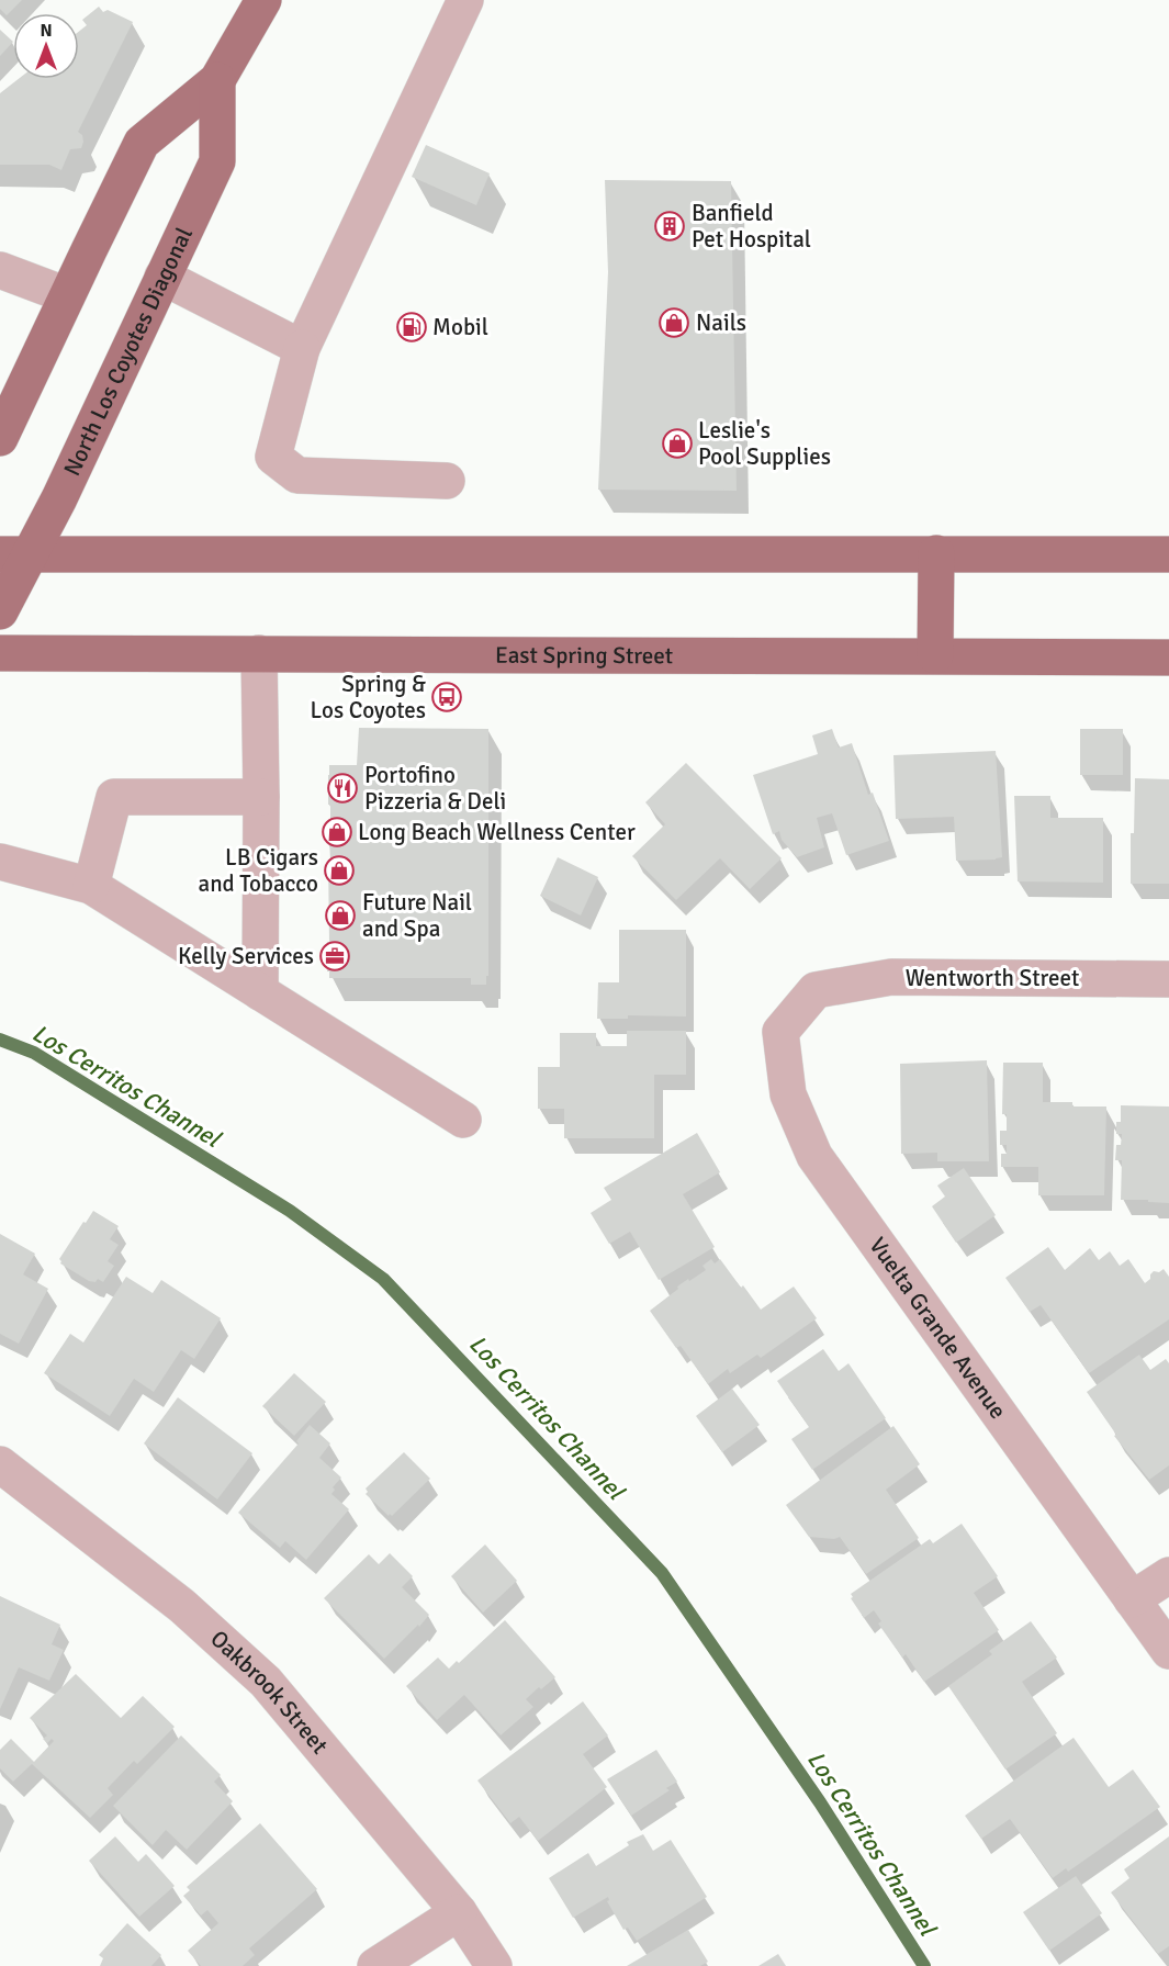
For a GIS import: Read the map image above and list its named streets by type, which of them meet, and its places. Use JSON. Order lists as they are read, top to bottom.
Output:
{
  "streets": {
    "main road": ["North Los Coyotes Diagonal", "East Spring Street"],
    "street": ["Wentworth Street", "Vuelta Grande Avenue", "Oakbrook Street"]
  },
  "crossings": [
    ["Wentworth Street", "Vuelta Grande Avenue"]
  ],
  "water": ["Los Cerritos Channel"],
  "places": {
    "building": ["Banfield Pet Hospital"],
    "shop": [
      "Nails",
      "Leslie's Pool Supplies",
      "Long Beach Wellness Center",
      "LB Cigars and Tobacco",
      "Future Nail and Spa"
    ],
    "fuel station": ["Mobil"],
    "bus stop": ["Spring & Los Coyotes"],
    "restaurant": ["Portofino Pizzeria & Deli"],
    "office": ["Kelly Services"]
  },
  "north": "top"
}
